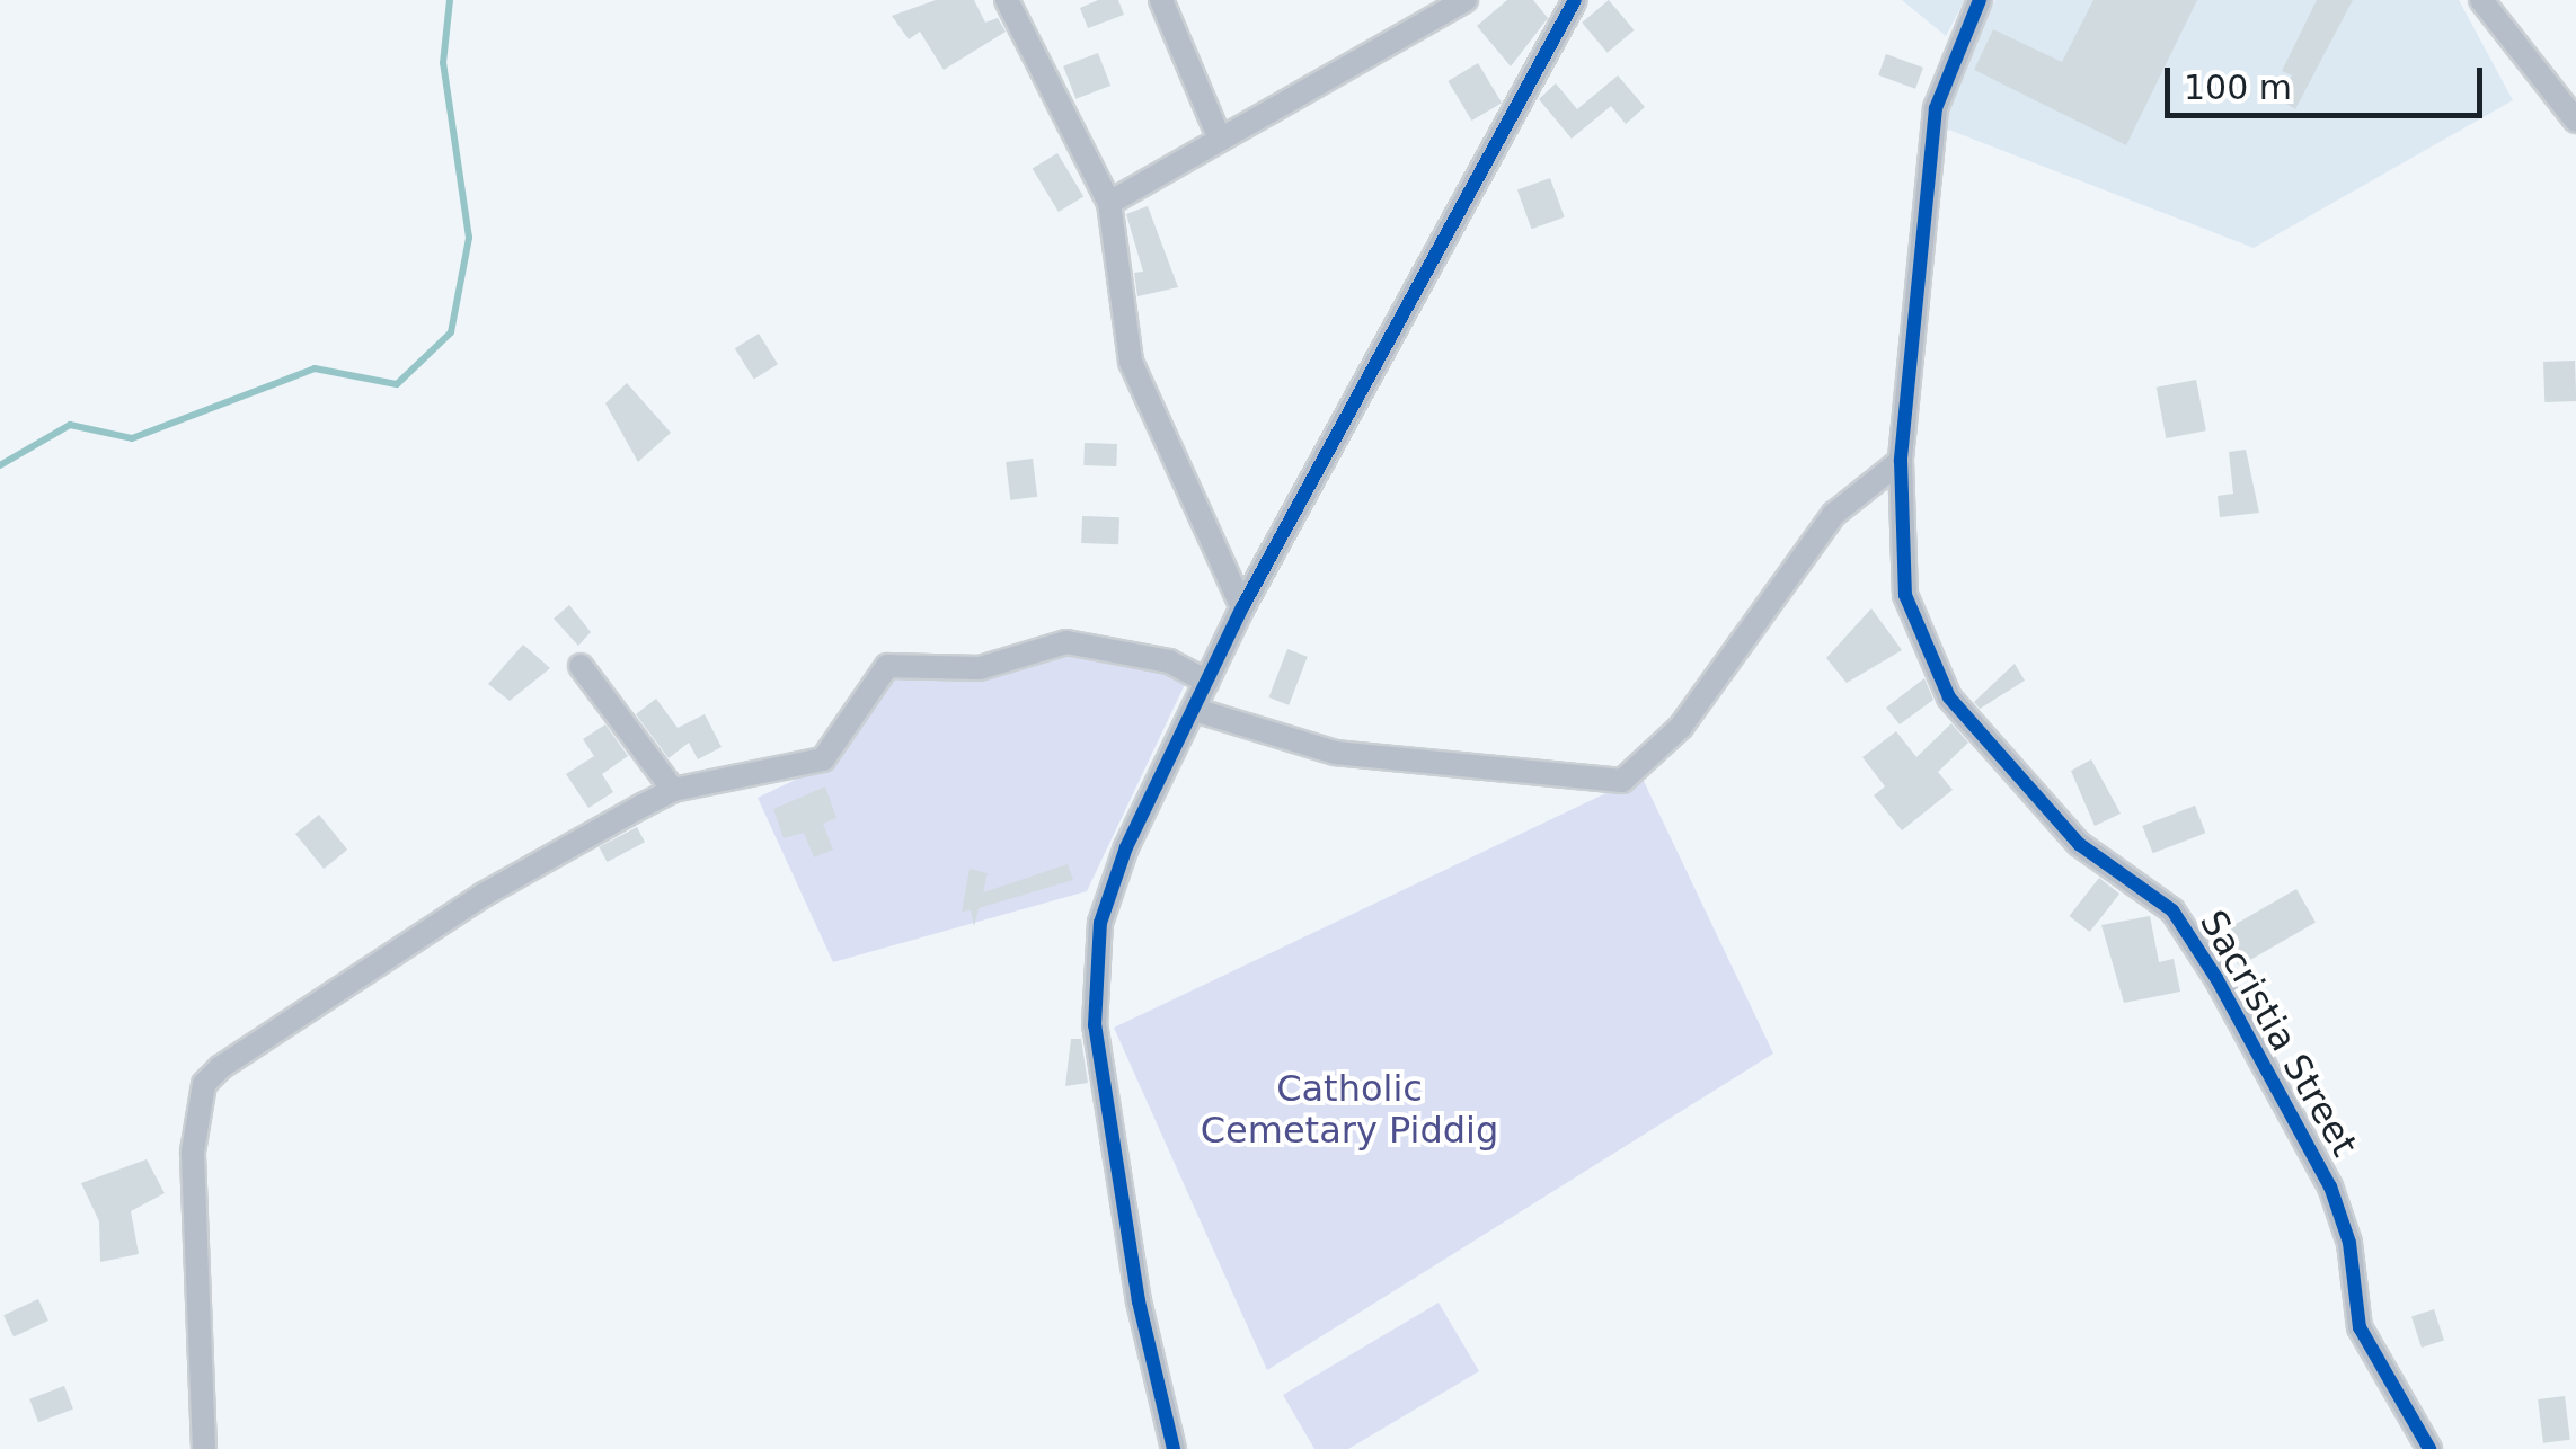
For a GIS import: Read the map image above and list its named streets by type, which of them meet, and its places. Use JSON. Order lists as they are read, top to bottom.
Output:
{
  "streets": {
    "street": ["Sacristia Street"]
  },
  "parks": ["Catholic Cemetary Piddig"],
  "scale_bar": "100 m"
}
